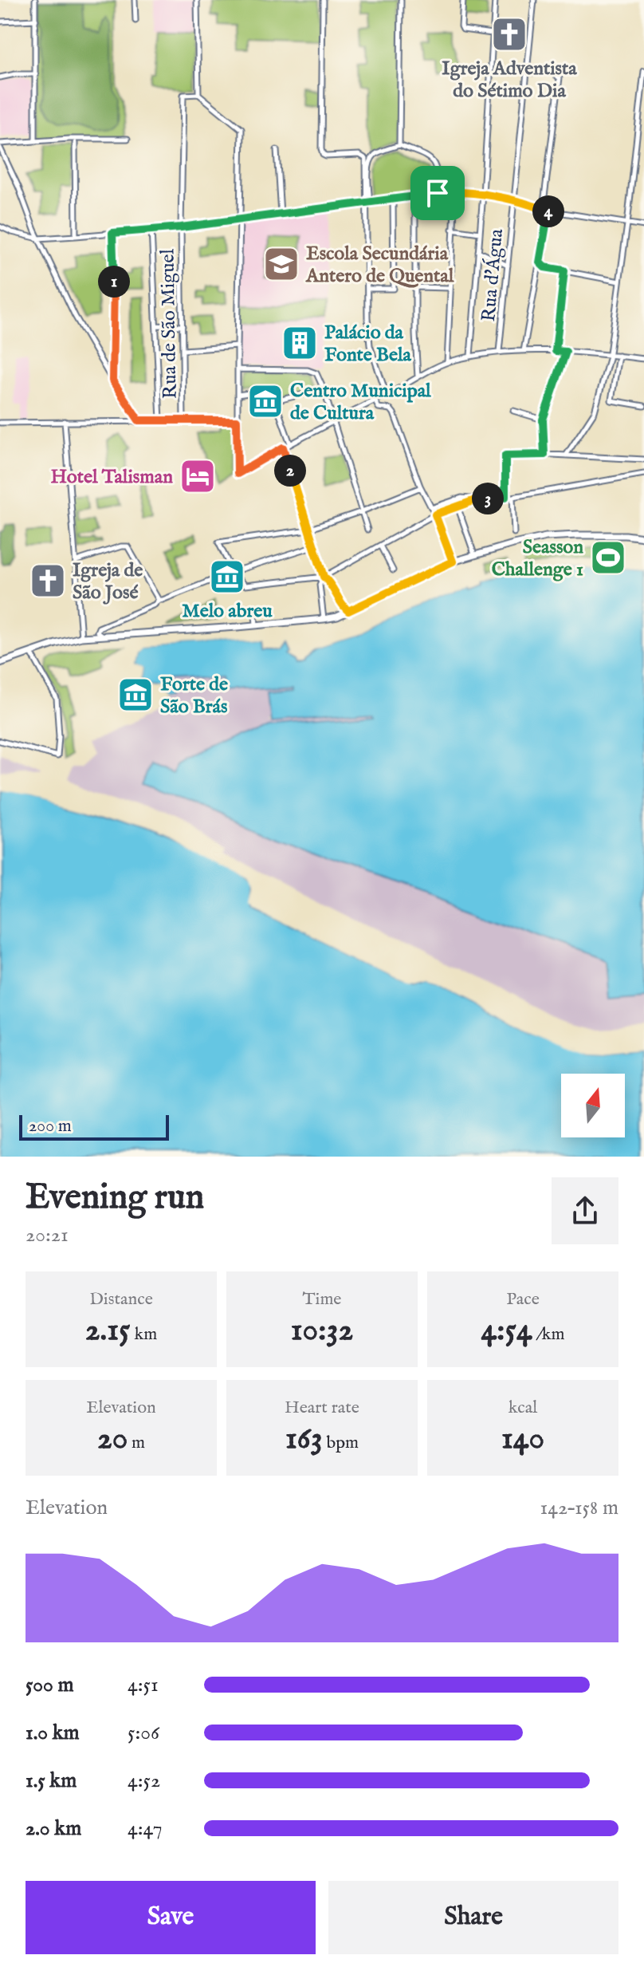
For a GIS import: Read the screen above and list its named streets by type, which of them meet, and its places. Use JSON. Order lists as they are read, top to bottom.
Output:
{
  "streets": {
    "street": ["Rua d'Água", "Rua de São Miguel"]
  },
  "places": {
    "church": ["Igreja Adventista do Sétimo Dia", "Igreja de São José"],
    "school or university": ["Escola Secundária Antero de Quental"],
    "building": ["Palácio da Fonte Bela"],
    "museum": ["Centro Municipal de Cultura", "Melo abreu", "Forte de São Brás"],
    "hotel": ["Hotel Talisman"],
    "sports": ["Seasson Challenge 1"]
  },
  "scale_bar": "200 m",
  "north": "top",
  "page": {
    "pins": [
      "4",
      "1",
      "2",
      "3"
    ],
    "scale": "200 m",
    "heading": ["Evening run", "20:21"],
    "stats": [
      ["Distance", "2.15 km"],
      ["Time", "10:32"],
      ["Pace", "4:54 /km"],
      ["Elevation", "20 m"],
      ["Heart rate", "163 bpm"],
      ["kcal", "140"]
    ],
    "chart": ["Elevation", "142–158 m"],
    "list": [
      {
        "name": "500 m",
        "note": "4:51"
      },
      {
        "name": "1.0 km",
        "note": "5:06"
      },
      {
        "name": "1.5 km",
        "note": "4:52"
      },
      {
        "name": "2.0 km",
        "note": "4:47"
      }
    ],
    "buttons": ["Save", "Share"]
  }
}
